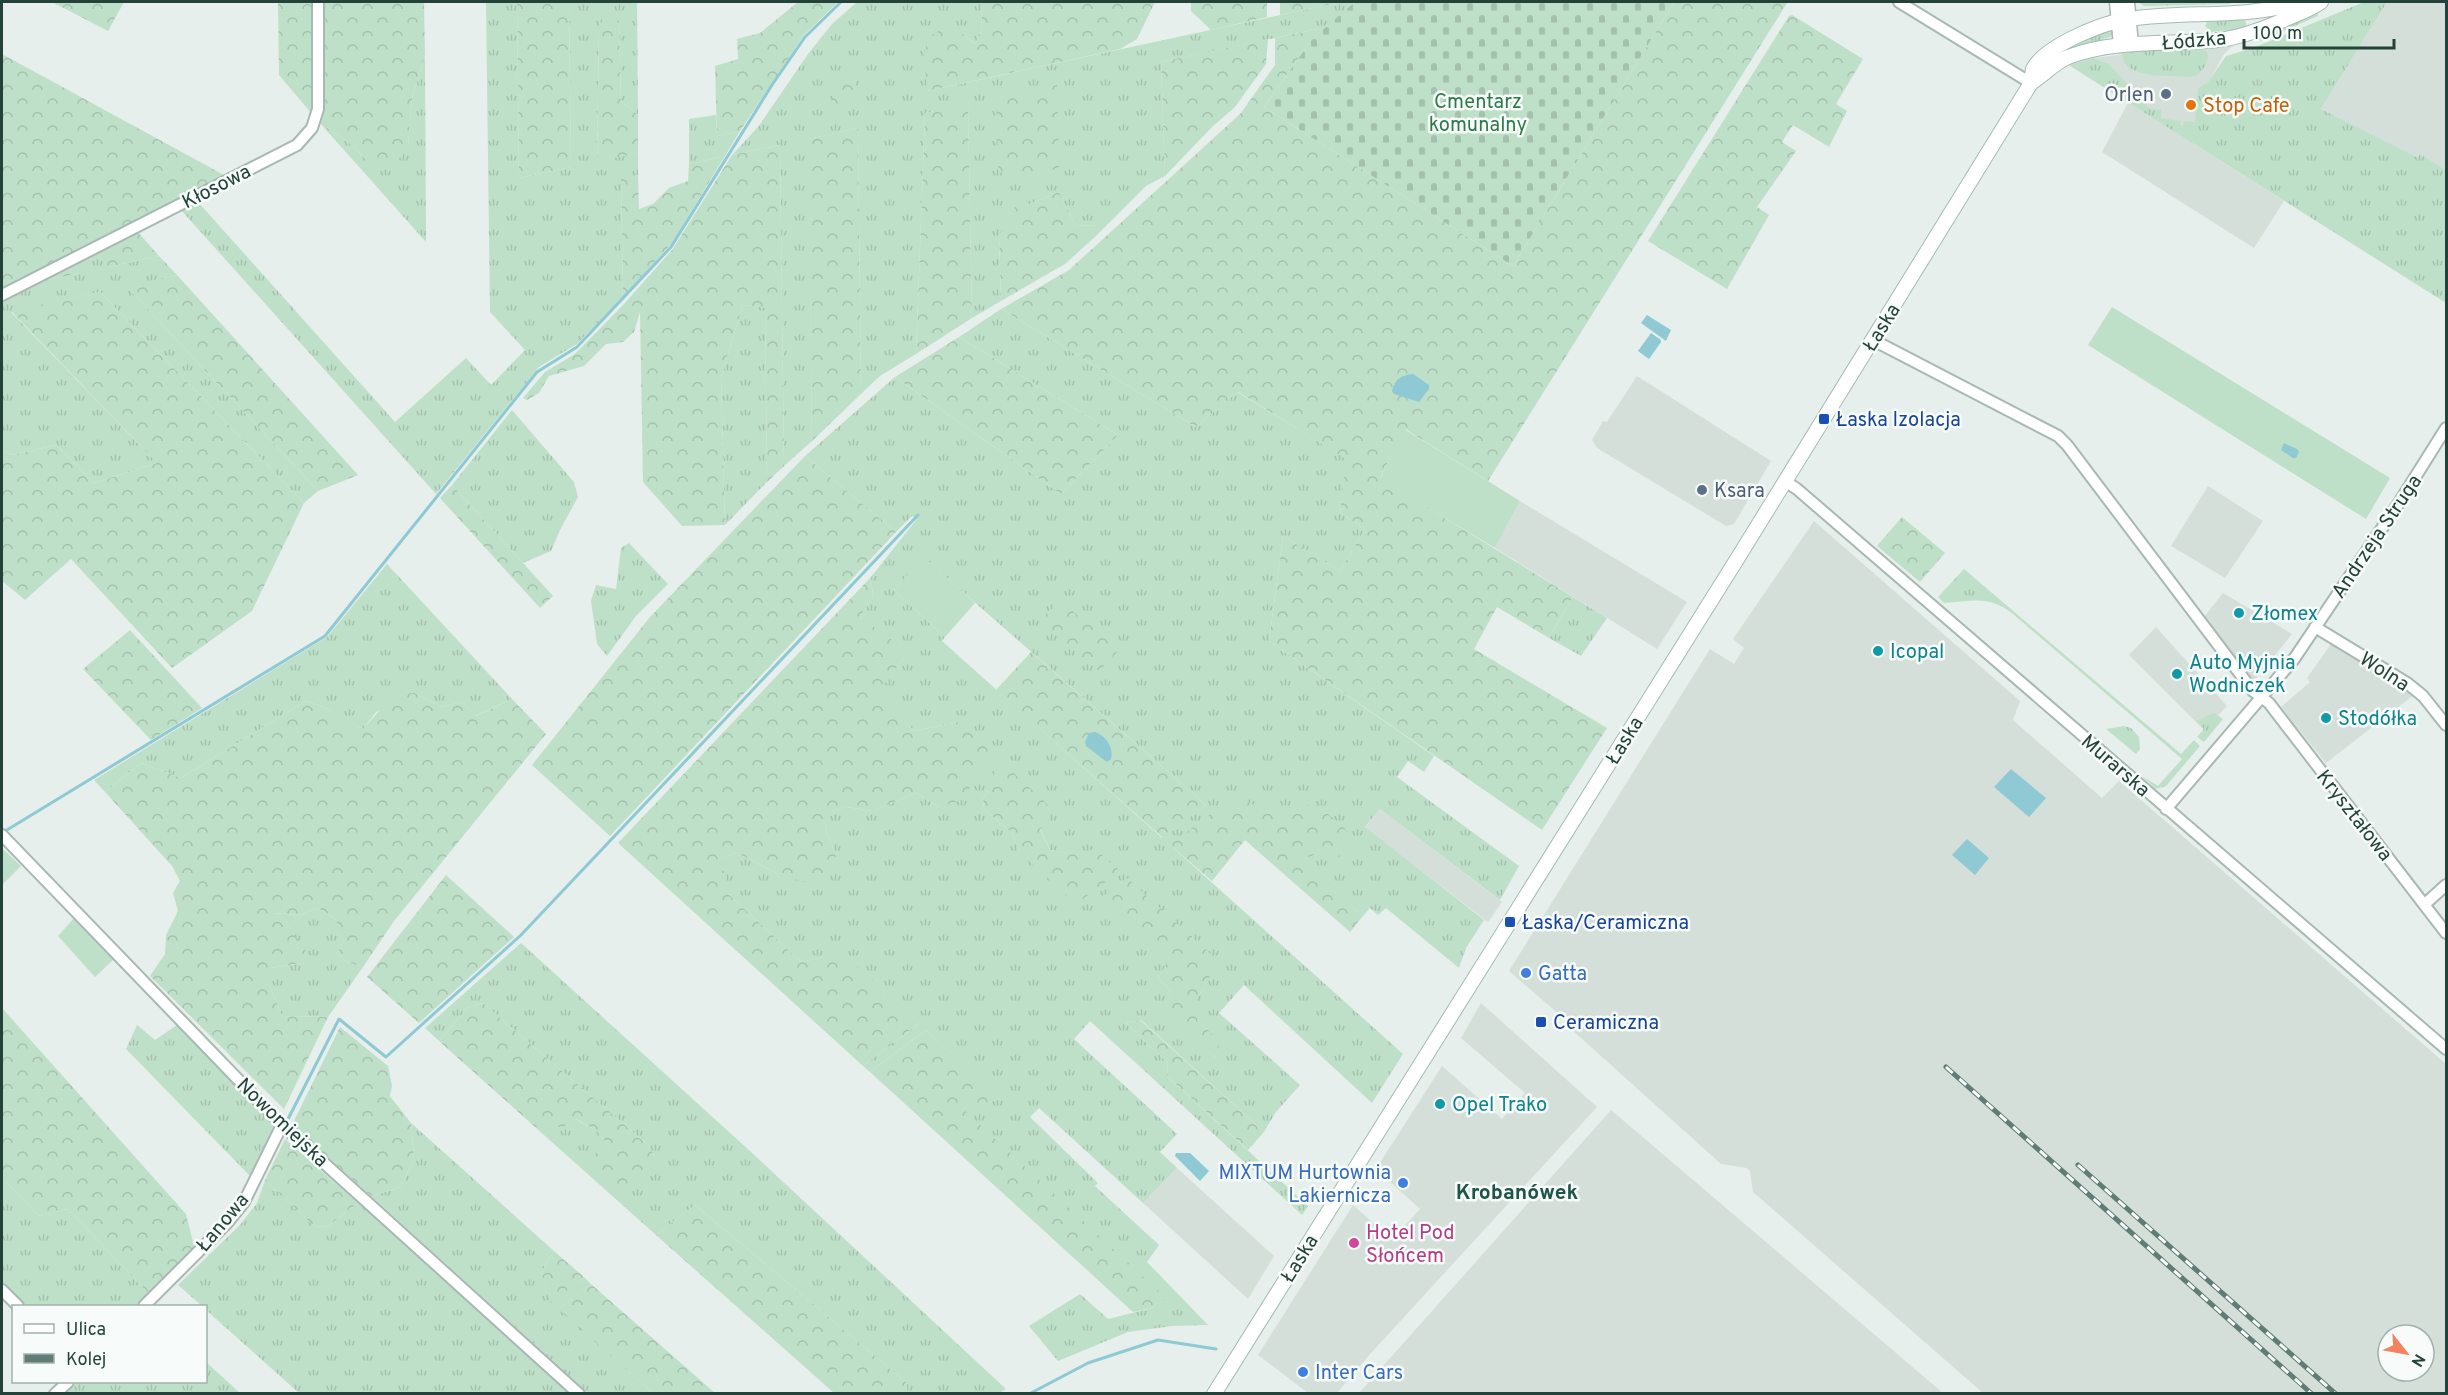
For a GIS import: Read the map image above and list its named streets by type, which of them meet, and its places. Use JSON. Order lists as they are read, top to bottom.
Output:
{
  "streets": {
    "main road": ["Łódzka", "Łaska"],
    "street": [
      "Kłosowa",
      "Andrzeja Struga",
      "Wolna",
      "Murarska",
      "Kryształowa",
      "Nowomiejska",
      "Łanowa"
    ]
  },
  "crossings": [
    ["Łódzka", "Łaska"],
    ["Łaska", "Murarska"],
    ["Łaska", "Kryształowa"],
    ["Andrzeja Struga", "Wolna"],
    ["Andrzeja Struga", "Murarska"],
    ["Andrzeja Struga", "Kryształowa"],
    ["Nowomiejska", "Łanowa"]
  ],
  "districts": ["Krobanówek"],
  "parks": ["Cmentarz komunalny"],
  "places": {
    "other": [
      "Orlen",
      "Stop Cafe",
      "Ksara",
      "Złomex",
      "Icopal",
      "Auto Myjnia Wodniczek",
      "Stodółka",
      "Gatta",
      "Opel Trako",
      "MIXTUM Hurtownia Lakiernicza",
      "Hotel Pod Słońcem",
      "Inter Cars"
    ],
    "transit": ["Łaska Izolacja", "Łaska/Ceramiczna", "Ceramiczna"]
  },
  "legend": ["Ulica", "Kolej"],
  "scale_bar": "100 m",
  "north": "bottom right"
}
